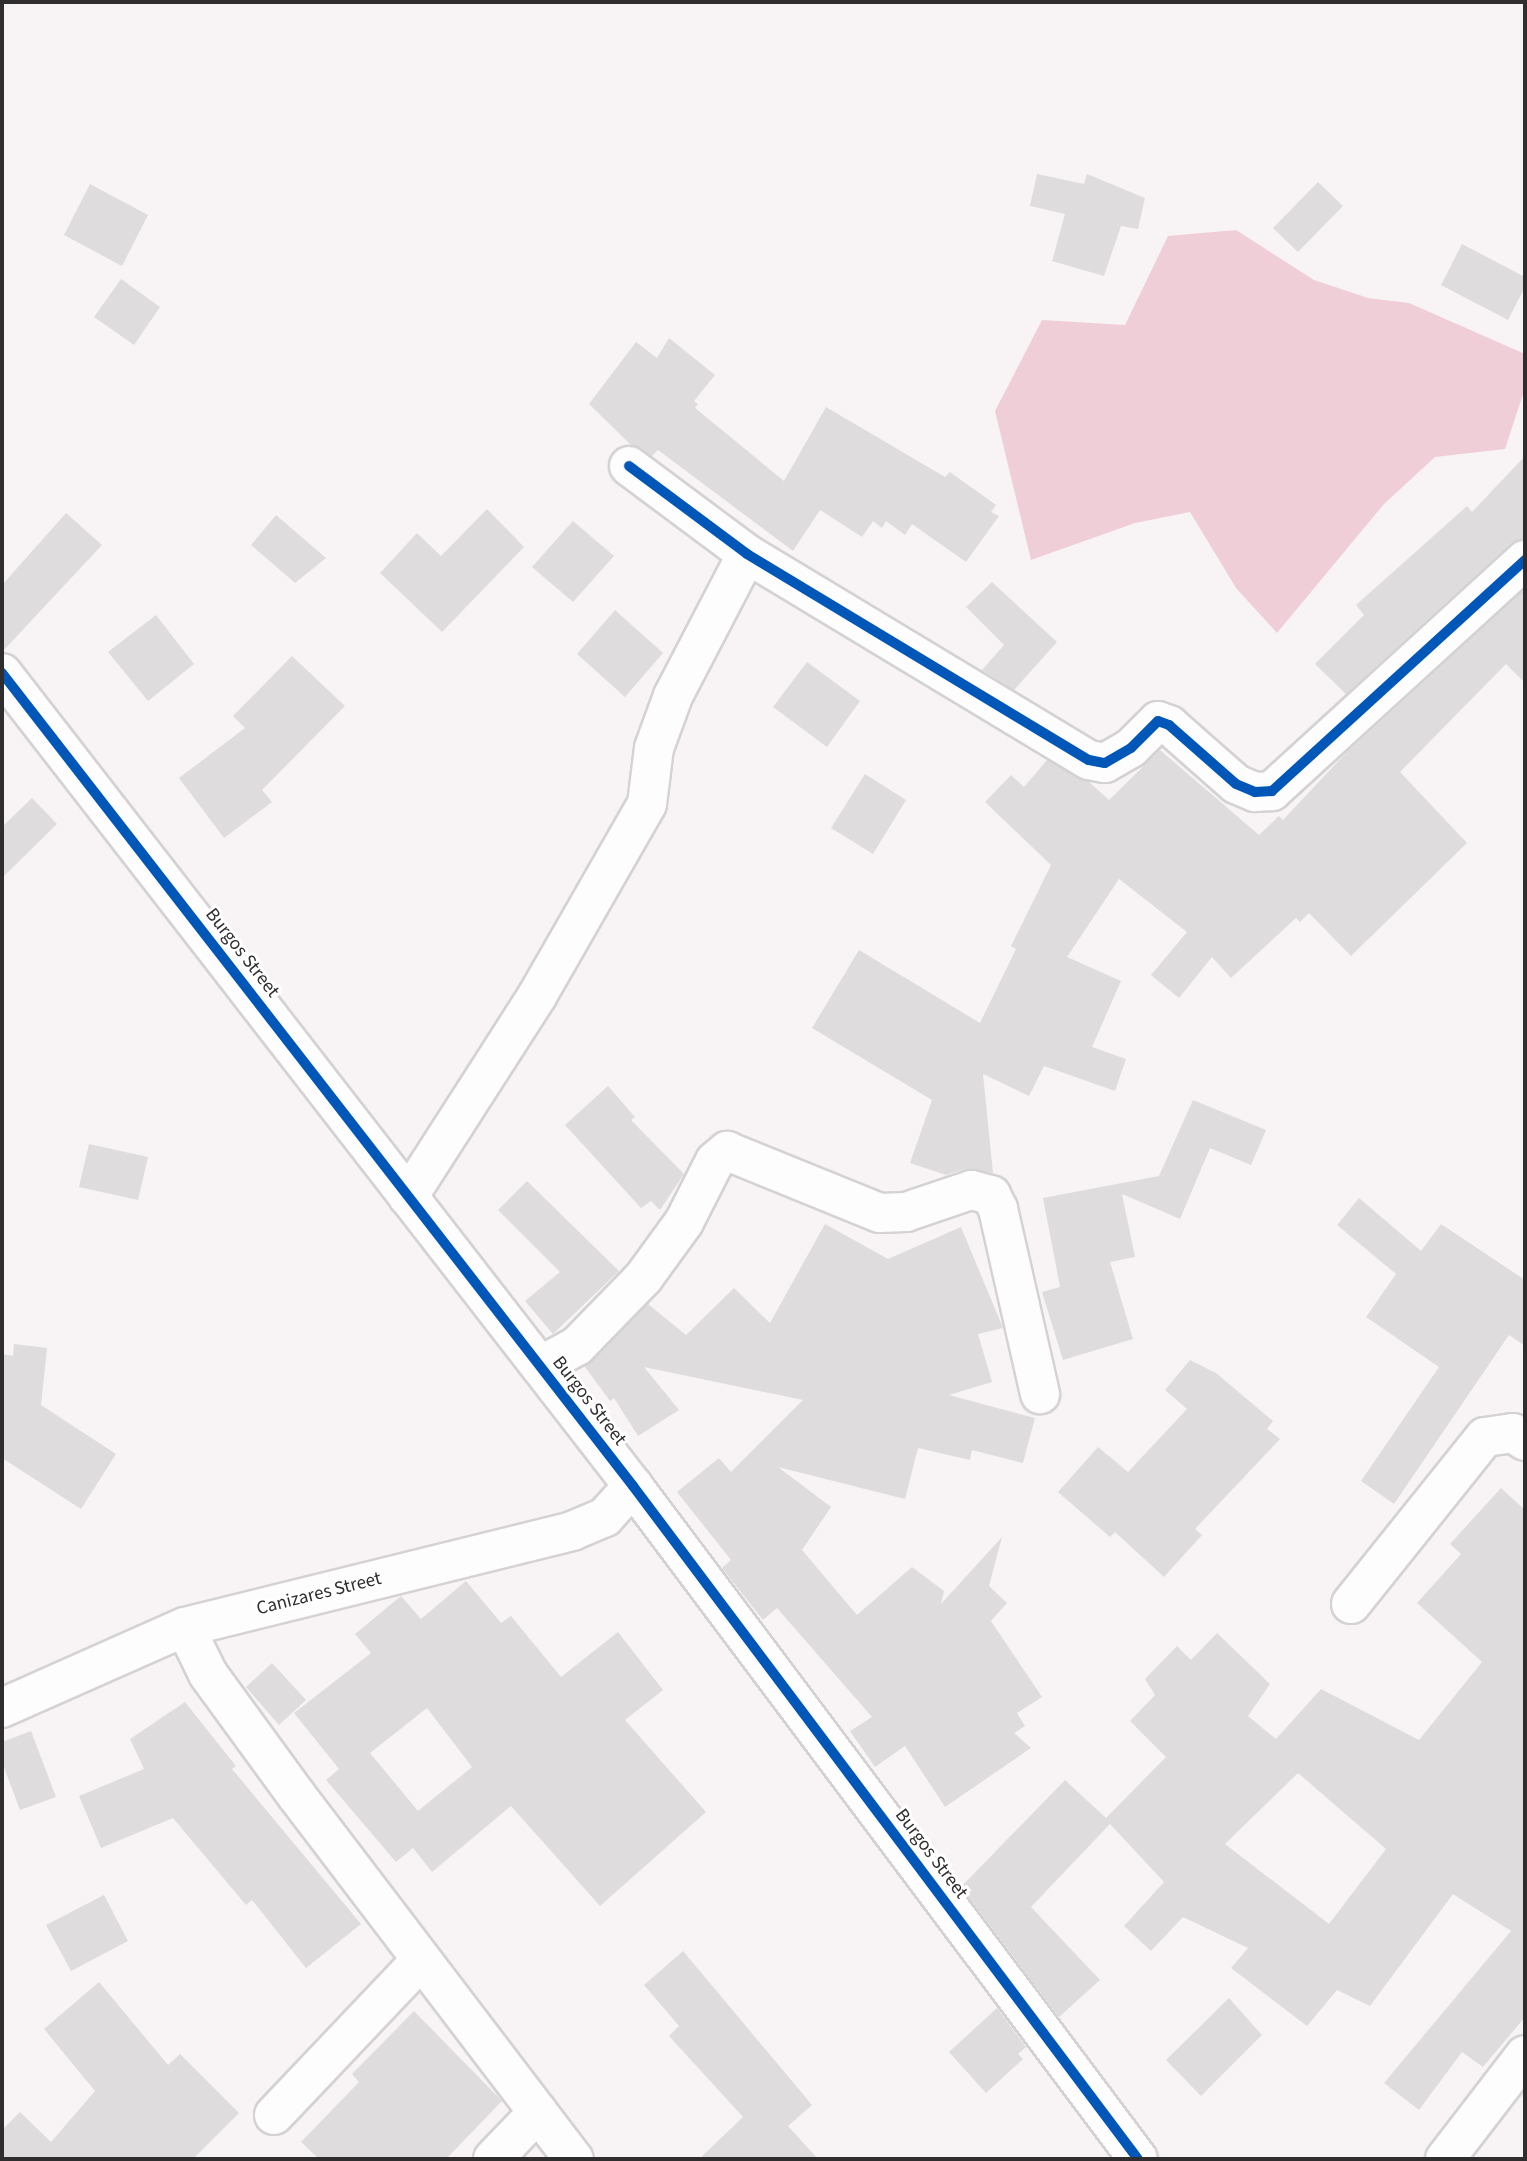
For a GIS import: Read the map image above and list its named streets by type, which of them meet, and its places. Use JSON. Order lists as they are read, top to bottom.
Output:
{
  "streets": {
    "street": ["Burgos Street", "Canizares Street"]
  },
  "crossings": [
    ["Burgos Street", "Canizares Street"]
  ]
}
